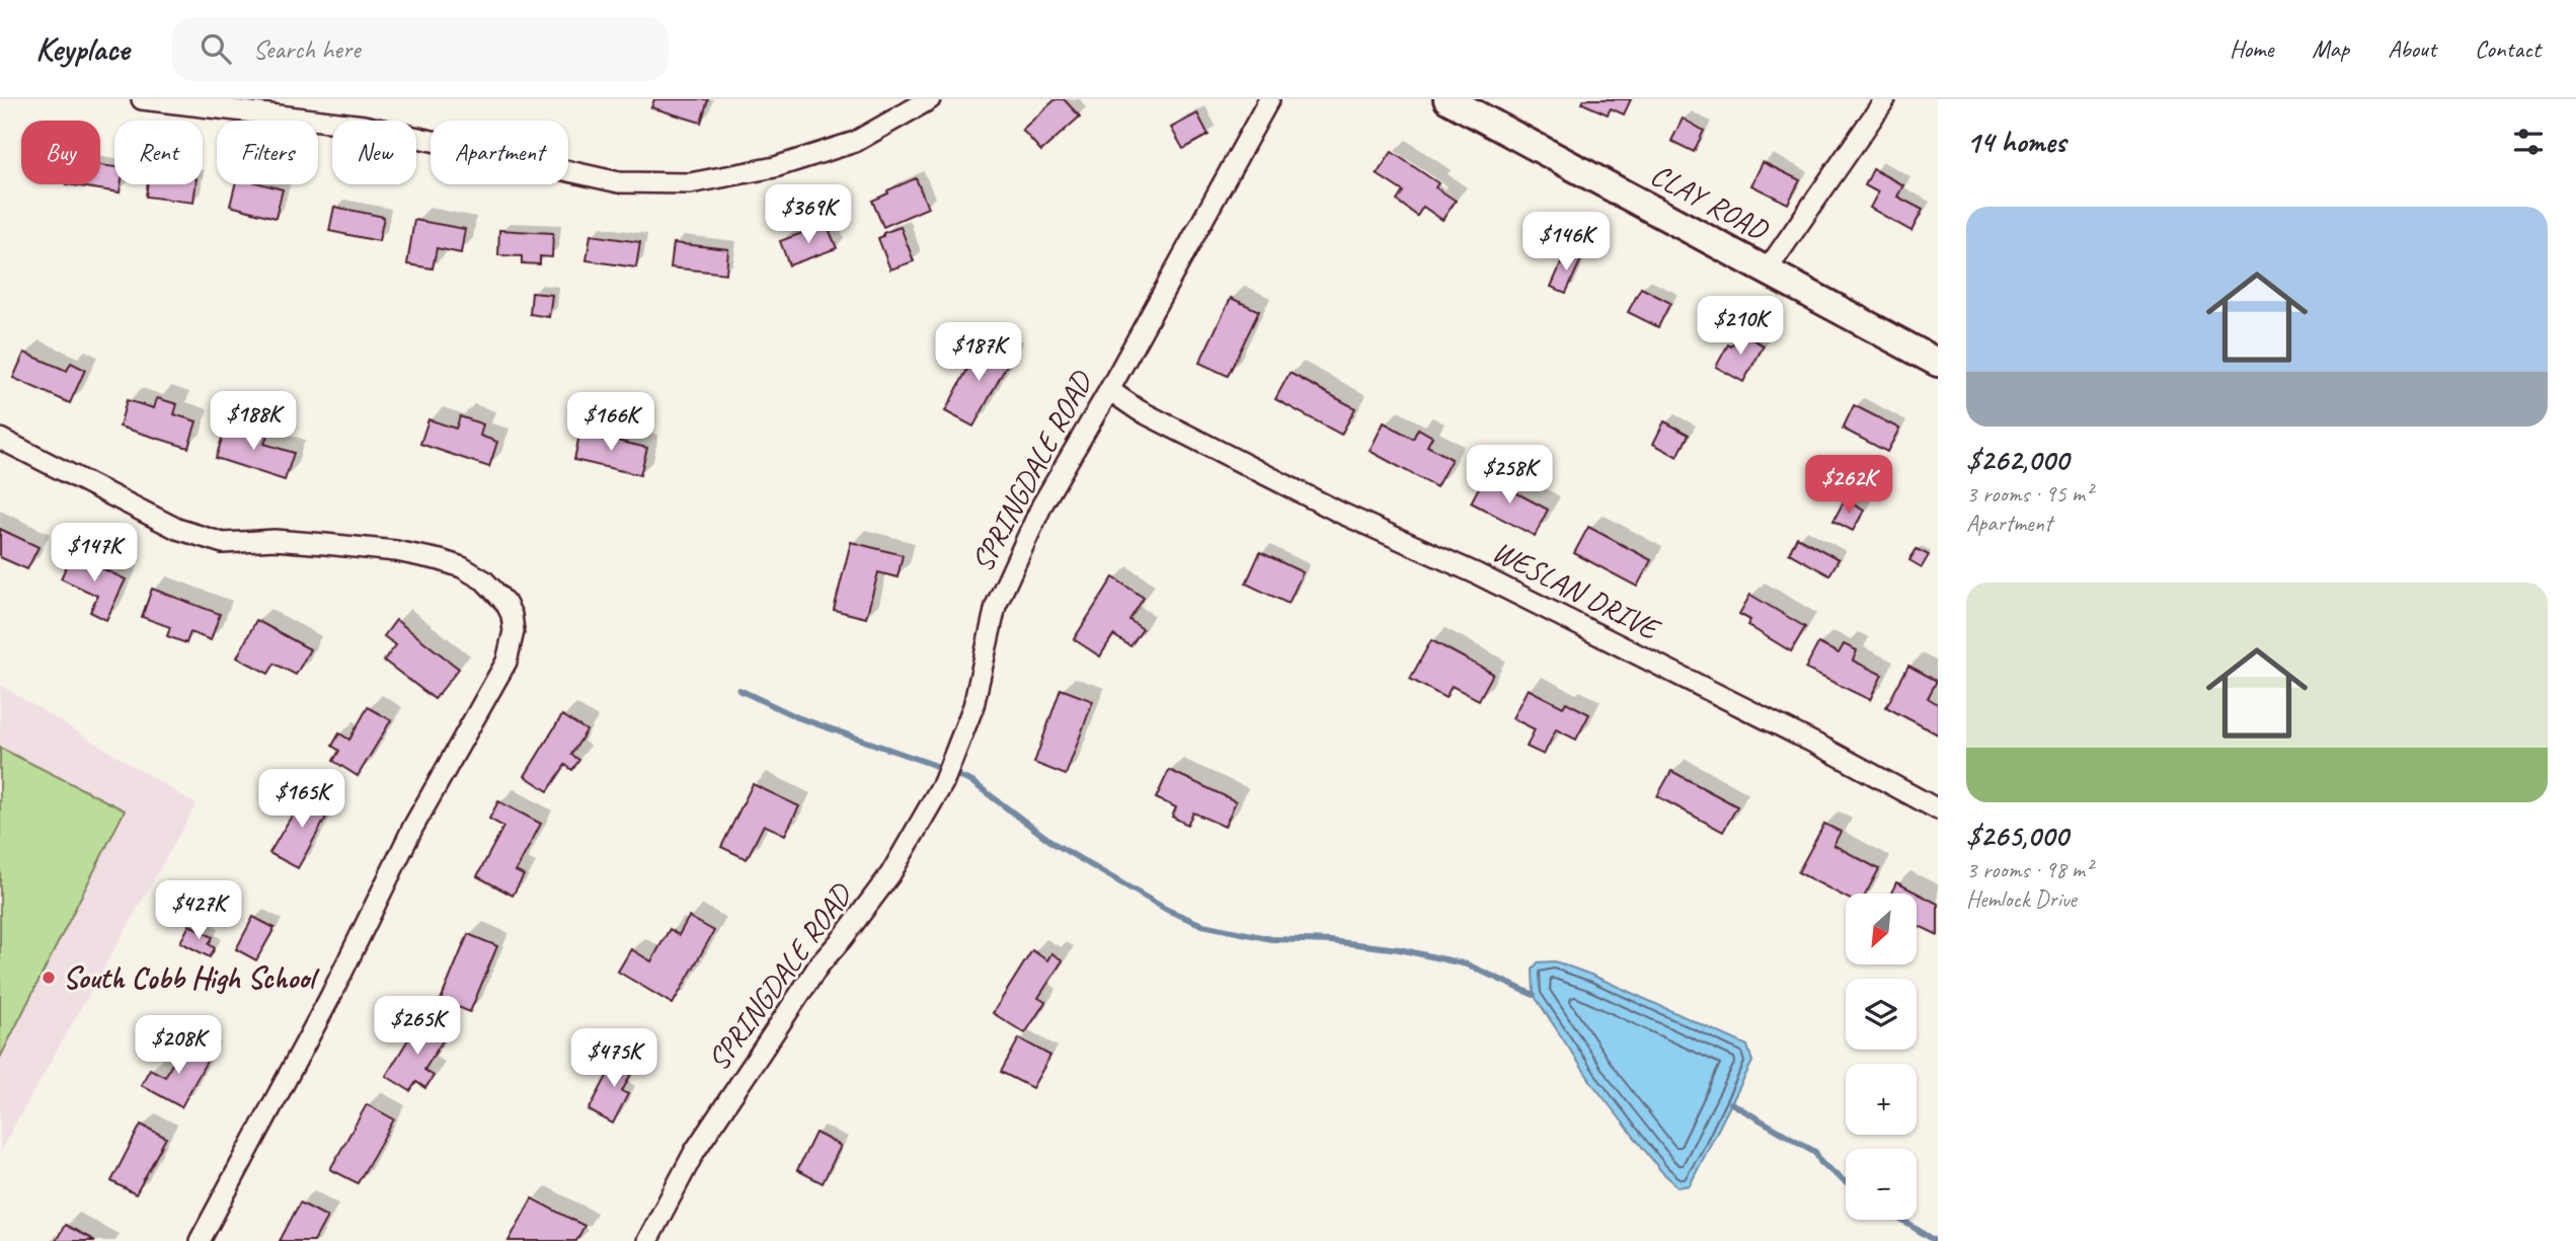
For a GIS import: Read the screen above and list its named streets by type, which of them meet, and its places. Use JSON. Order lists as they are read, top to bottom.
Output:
{
  "streets": {
    "street": ["CLAY ROAD", "SPRINGDALE ROAD", "WESLAN DRIVE"]
  },
  "crossings": [
    ["SPRINGDALE ROAD", "WESLAN DRIVE"]
  ],
  "places": ["South Cobb High School"],
  "north": "bottom left",
  "page": {
    "header": "Keyplace",
    "search": "Search here",
    "nav": [
      "Home",
      "Map",
      "About",
      "Contact"
    ],
    "heading": "14 homes",
    "chip": [
      "Buy",
      "Rent",
      "Filters",
      "New",
      "Apartment"
    ],
    "price": [
      "$369K",
      "$146K",
      "$210K",
      "$187K",
      "$188K",
      "$166K",
      "$258K",
      "$262K",
      "$147K",
      "$165K",
      "$427K",
      "$265K",
      "$208K",
      "$475K"
    ],
    "list": [
      {
        "name": "$262,000",
        "note": "3 rooms · 95 m² · Apartment"
      },
      {
        "name": "$265,000",
        "note": "3 rooms · 98 m² · Hemlock Drive"
      }
    ],
    "map_buttons": ["+", "−"]
  }
}
